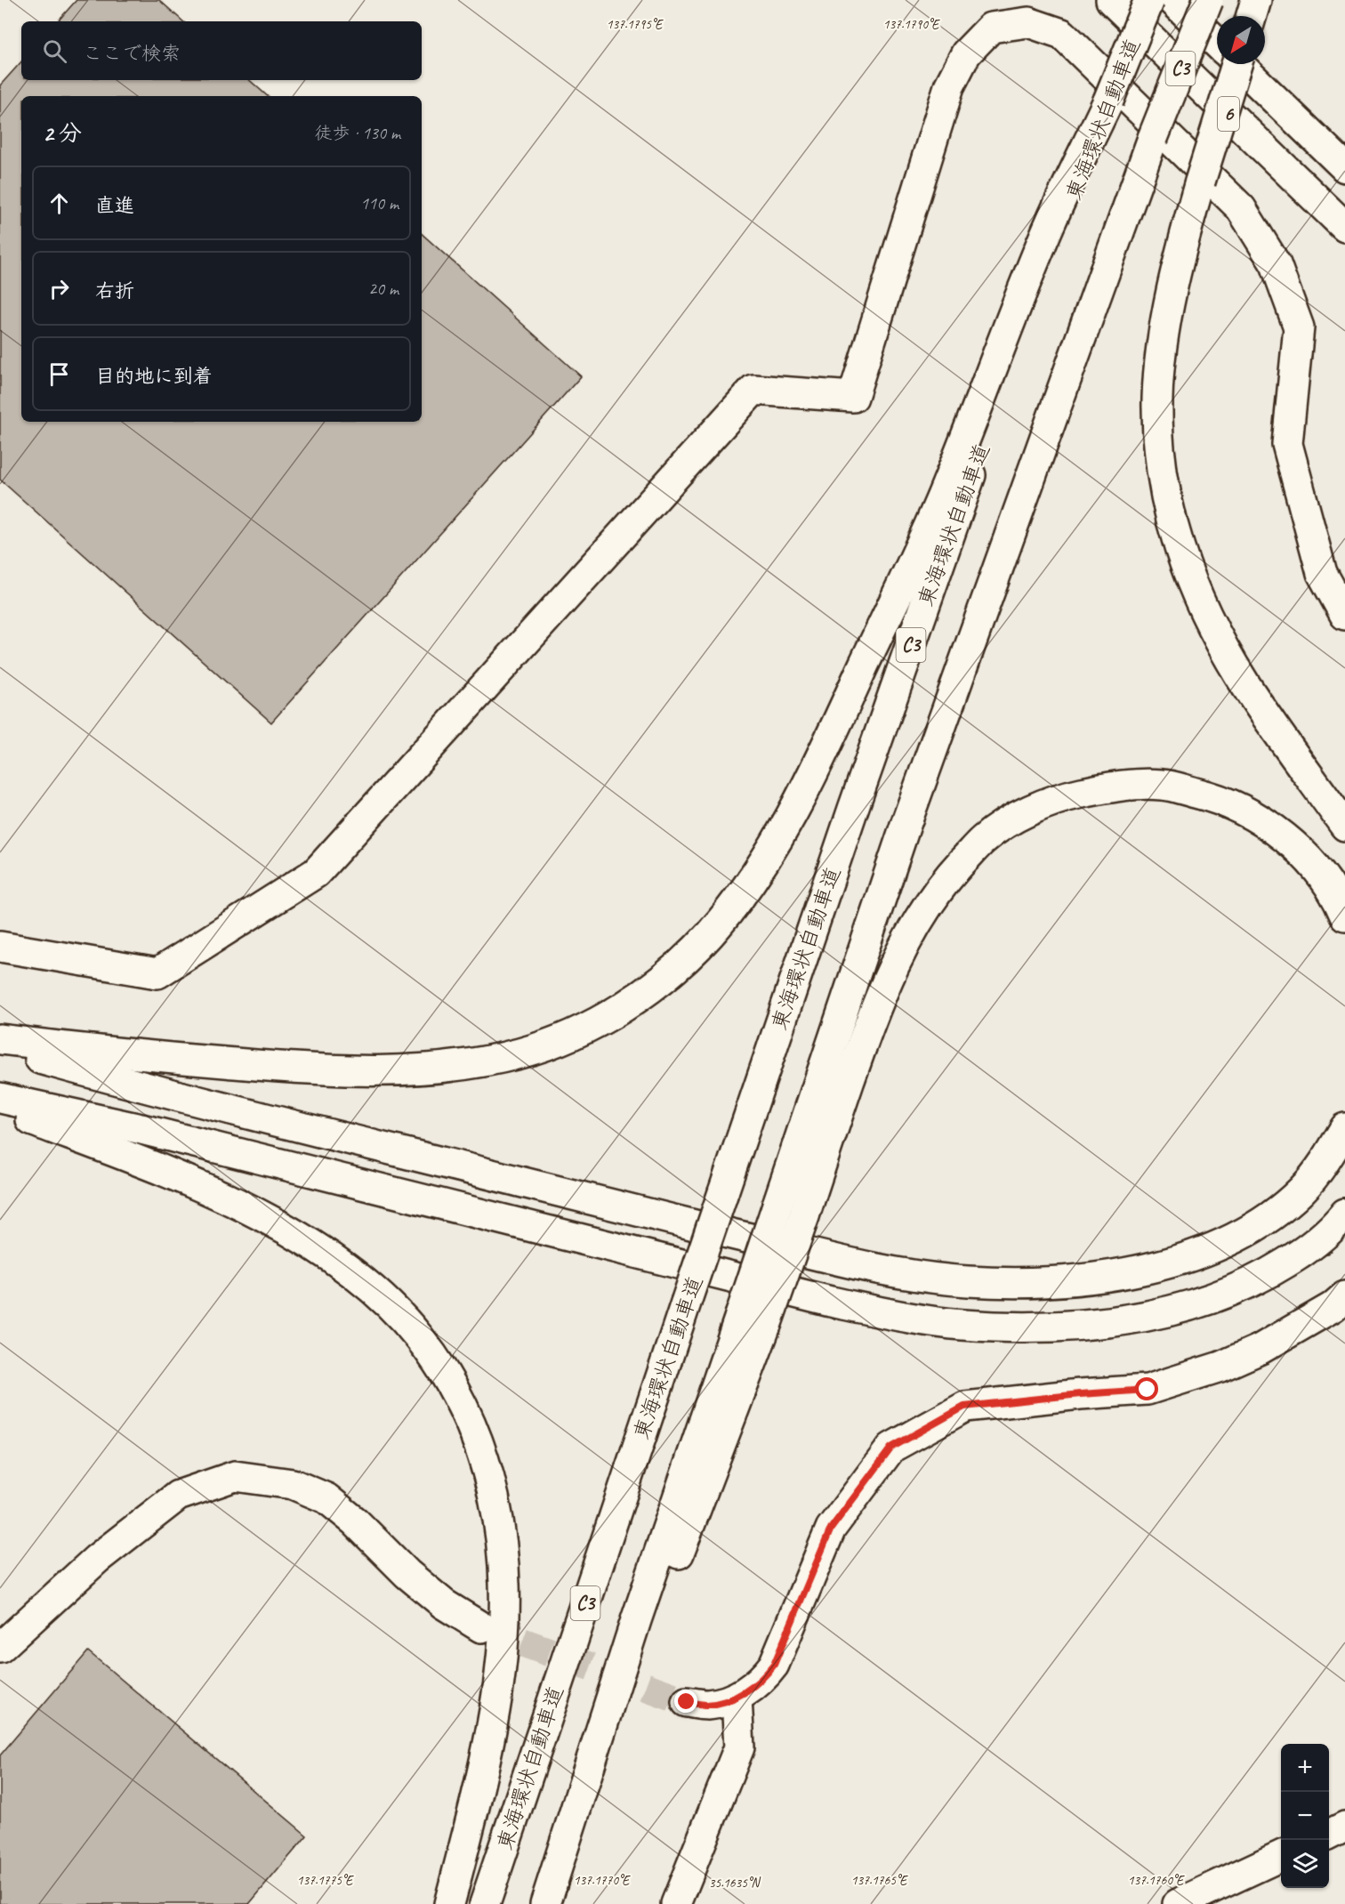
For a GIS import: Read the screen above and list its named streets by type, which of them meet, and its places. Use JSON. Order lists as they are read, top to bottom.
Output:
{
  "streets": {
    "main road": ["C3", "6", "東海環状自動車道"]
  },
  "north": "bottom left",
  "page": {
    "search": "ここで検索",
    "heading": ["2 分", "徒歩 · 130 m"],
    "list": [
      ["直進", "110 m"],
      ["右折", "20 m"],
      "目的地に到着"
    ],
    "map_buttons": ["+", "−"]
  },
  "coordinates": [
    "137.1795°E",
    "137.1790°E",
    "137.1775°E",
    "137.1770°E",
    "137.1765°E",
    "137.1760°E",
    "35.1635°N"
  ]
}
